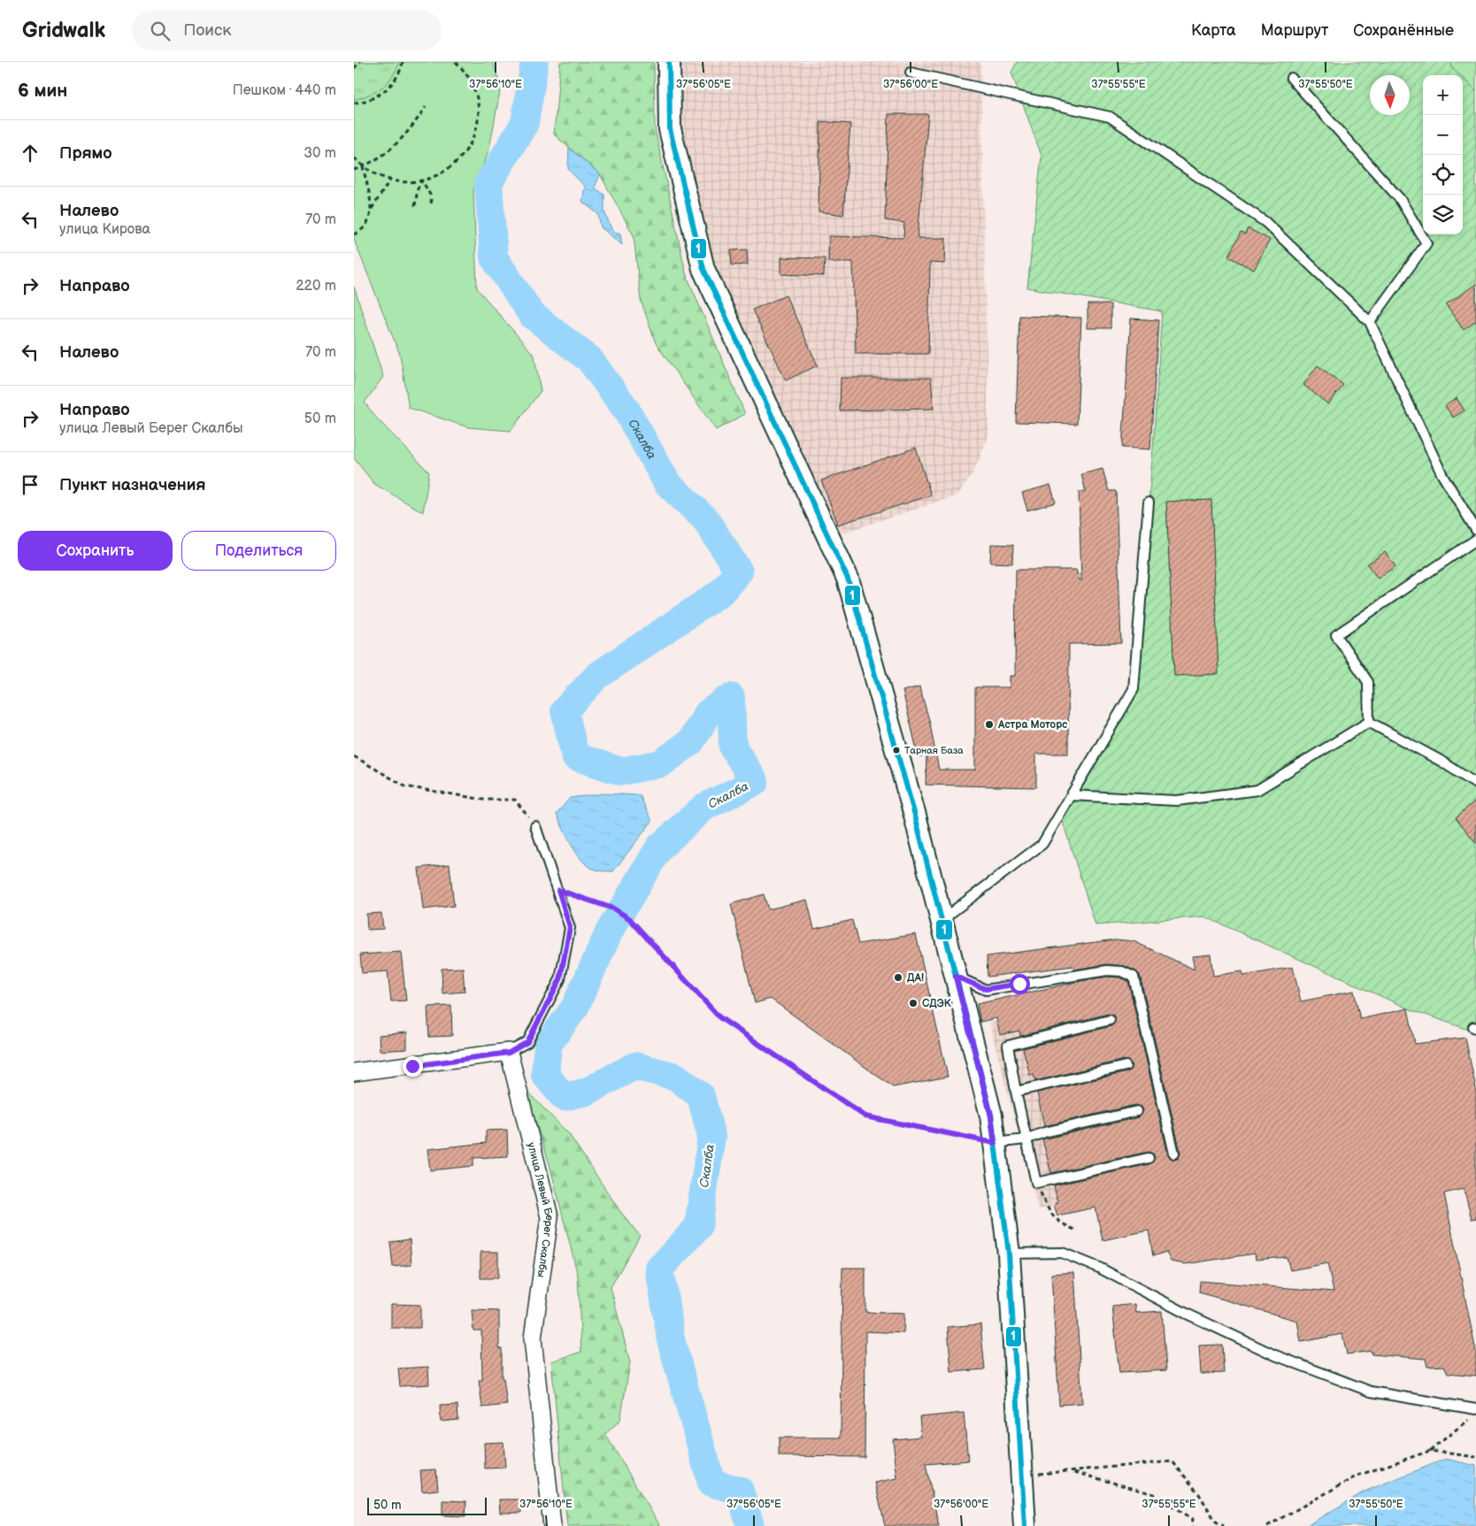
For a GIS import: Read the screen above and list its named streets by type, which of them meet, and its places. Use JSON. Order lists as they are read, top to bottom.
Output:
{
  "streets": {
    "street": ["улица Левый Берег Скалбы"]
  },
  "water": ["Скалба"],
  "places": [
    "Астра Моторс",
    "Тарная База",
    "ДА!",
    "СДЭК"
  ],
  "lines": ["transit line 1"],
  "scale_bar": "50 m",
  "north": "bottom",
  "page": {
    "header": "Gridwalk",
    "search": "Поиск",
    "nav": ["Карта", "Маршрут", "Сохранённые"],
    "heading": ["6 мин", "Пешком · 440 m"],
    "map_buttons": ["+", "−"],
    "list": [
      ["Прямо", "30 m"],
      ["Налево", "улица Кирова", "70 m"],
      ["Направо", "220 m"],
      ["Налево", "70 m"],
      ["Направо", "улица Левый Берег Скалбы", "50 m"],
      "Пункт назначения"
    ],
    "buttons": ["Сохранить", "Поделиться"],
    "scale": "50 m"
  },
  "coordinates": [
    "37°56'10\"E",
    "37°56'05\"E",
    "37°56'00\"E",
    "37°55'55\"E",
    "37°55'50\"E"
  ]
}
